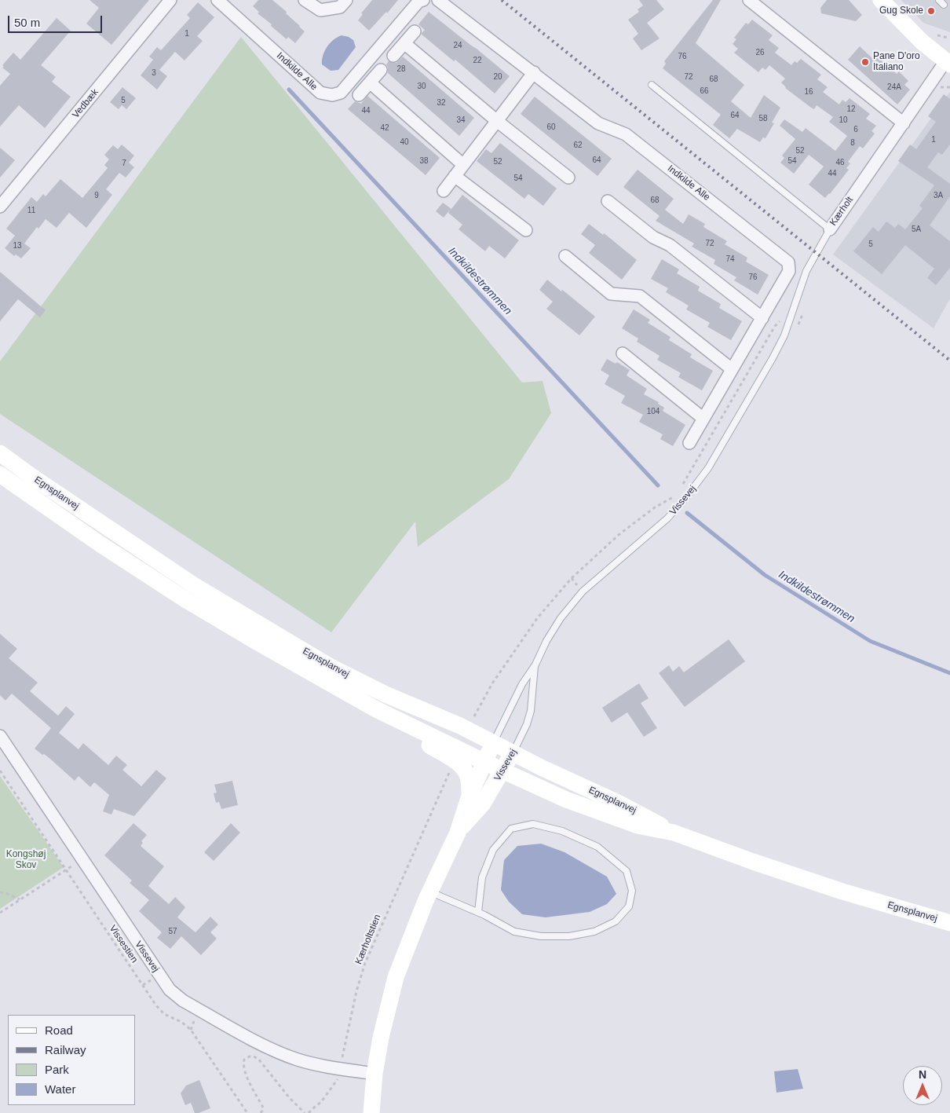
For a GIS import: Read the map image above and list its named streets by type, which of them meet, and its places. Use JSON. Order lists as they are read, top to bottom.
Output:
{
  "streets": {
    "main road": ["Egnsplanvej", "Vissevej"],
    "street": ["Indkilde Alle", "Vedbæk", "Kærholt"],
    "path": ["Kærholtstien", "Vissestien"]
  },
  "crossings": [
    ["Kærholt", "Vissevej"],
    ["Egnsplanvej", "Vissevej"],
    ["Vissevej", "Kærholtstien"]
  ],
  "water": ["Indkildestrømmen"],
  "parks": ["Kongshøj Skov"],
  "places": ["Gug Skole", "Pane D'oro Italiano"],
  "house_numbers": [
    "1",
    "24",
    "26",
    "76",
    "22",
    "28",
    "3",
    "20",
    "72",
    "68",
    "30",
    "24A",
    "66",
    "16",
    "5",
    "32",
    "12",
    "44",
    "64",
    "58",
    "34",
    "10",
    "60",
    "42",
    "6",
    "1",
    "40",
    "8",
    "62",
    "52",
    "64",
    "38",
    "54",
    "52",
    "46",
    "7",
    "44",
    "54",
    "9",
    "3A",
    "68",
    "11",
    "5A",
    "72",
    "5",
    "13",
    "74",
    "76",
    "104",
    "57"
  ],
  "legend": [
    "Road",
    "Railway",
    "Park",
    "Water"
  ],
  "scale_bar": "50 m",
  "north": "top"
}
